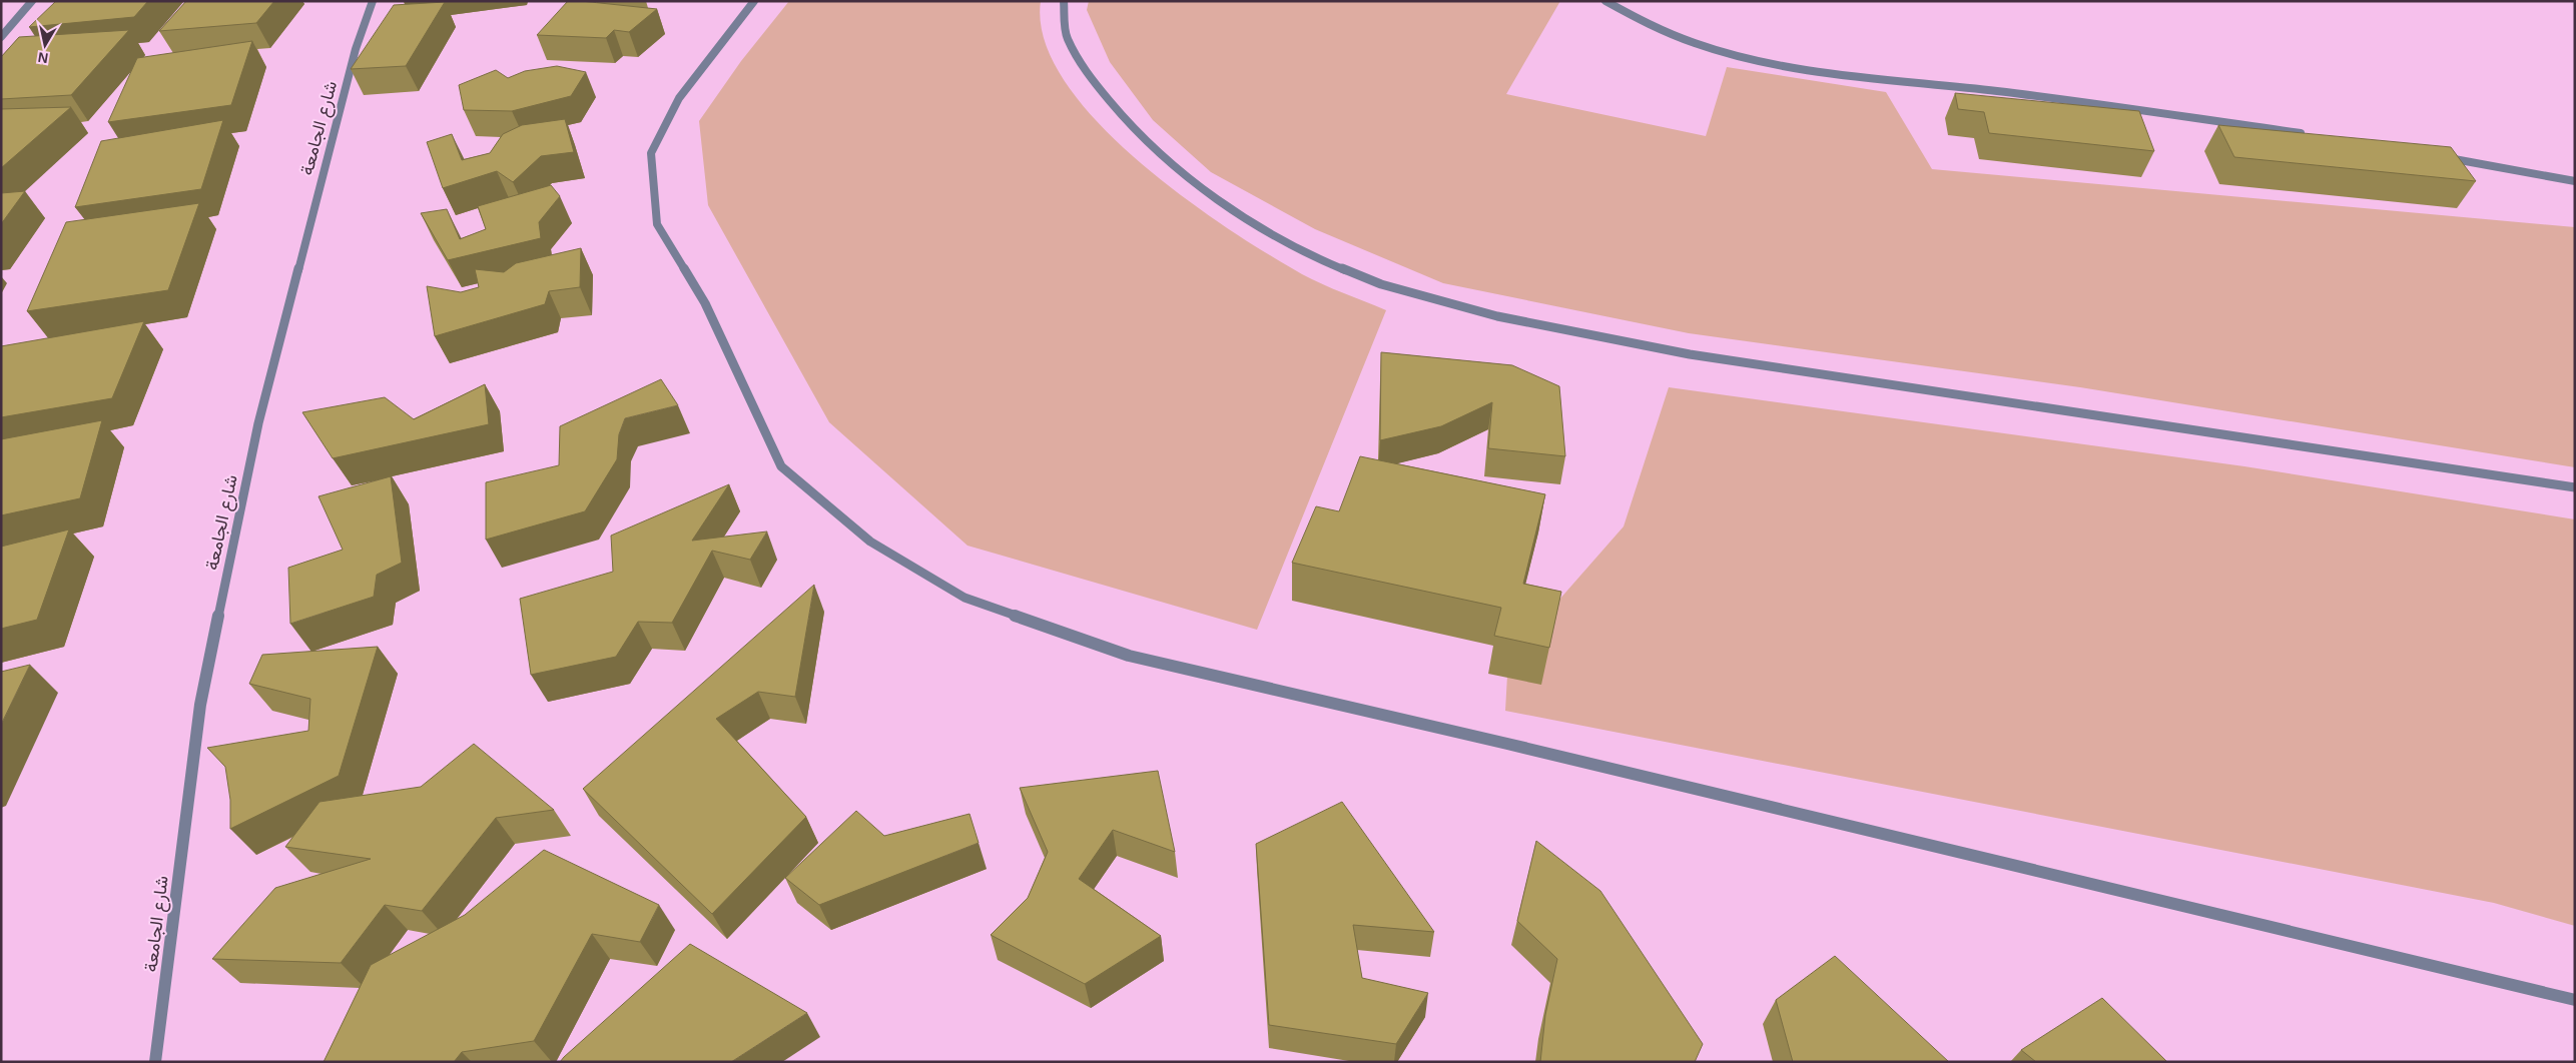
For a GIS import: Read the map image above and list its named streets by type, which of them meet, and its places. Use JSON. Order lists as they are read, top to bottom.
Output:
{
  "streets": {
    "street": ["شارع الجامعة"]
  },
  "north": "bottom"
}
